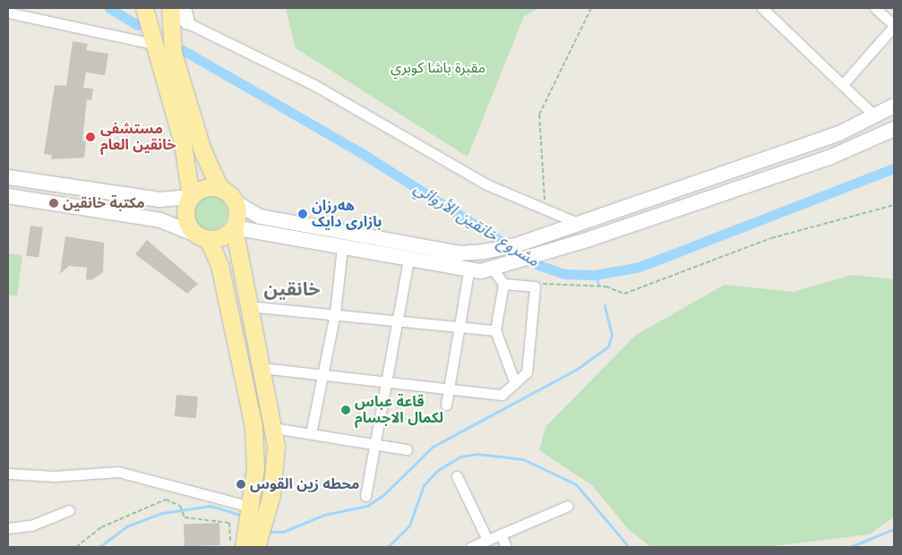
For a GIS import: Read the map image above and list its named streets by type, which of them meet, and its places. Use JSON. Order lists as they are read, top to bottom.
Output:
{
  "districts": ["خانقين"],
  "water": ["مشروع خانقين الأروائي"],
  "parks": ["مقبرة باشا كوبري"],
  "places": [
    "مستشفى خانقين العام",
    "مكتبة خانقين",
    "هەرزان بازاری دایک",
    "قاعة عباس لكمال الاجسام",
    "محطه زين القوس"
  ]
}
